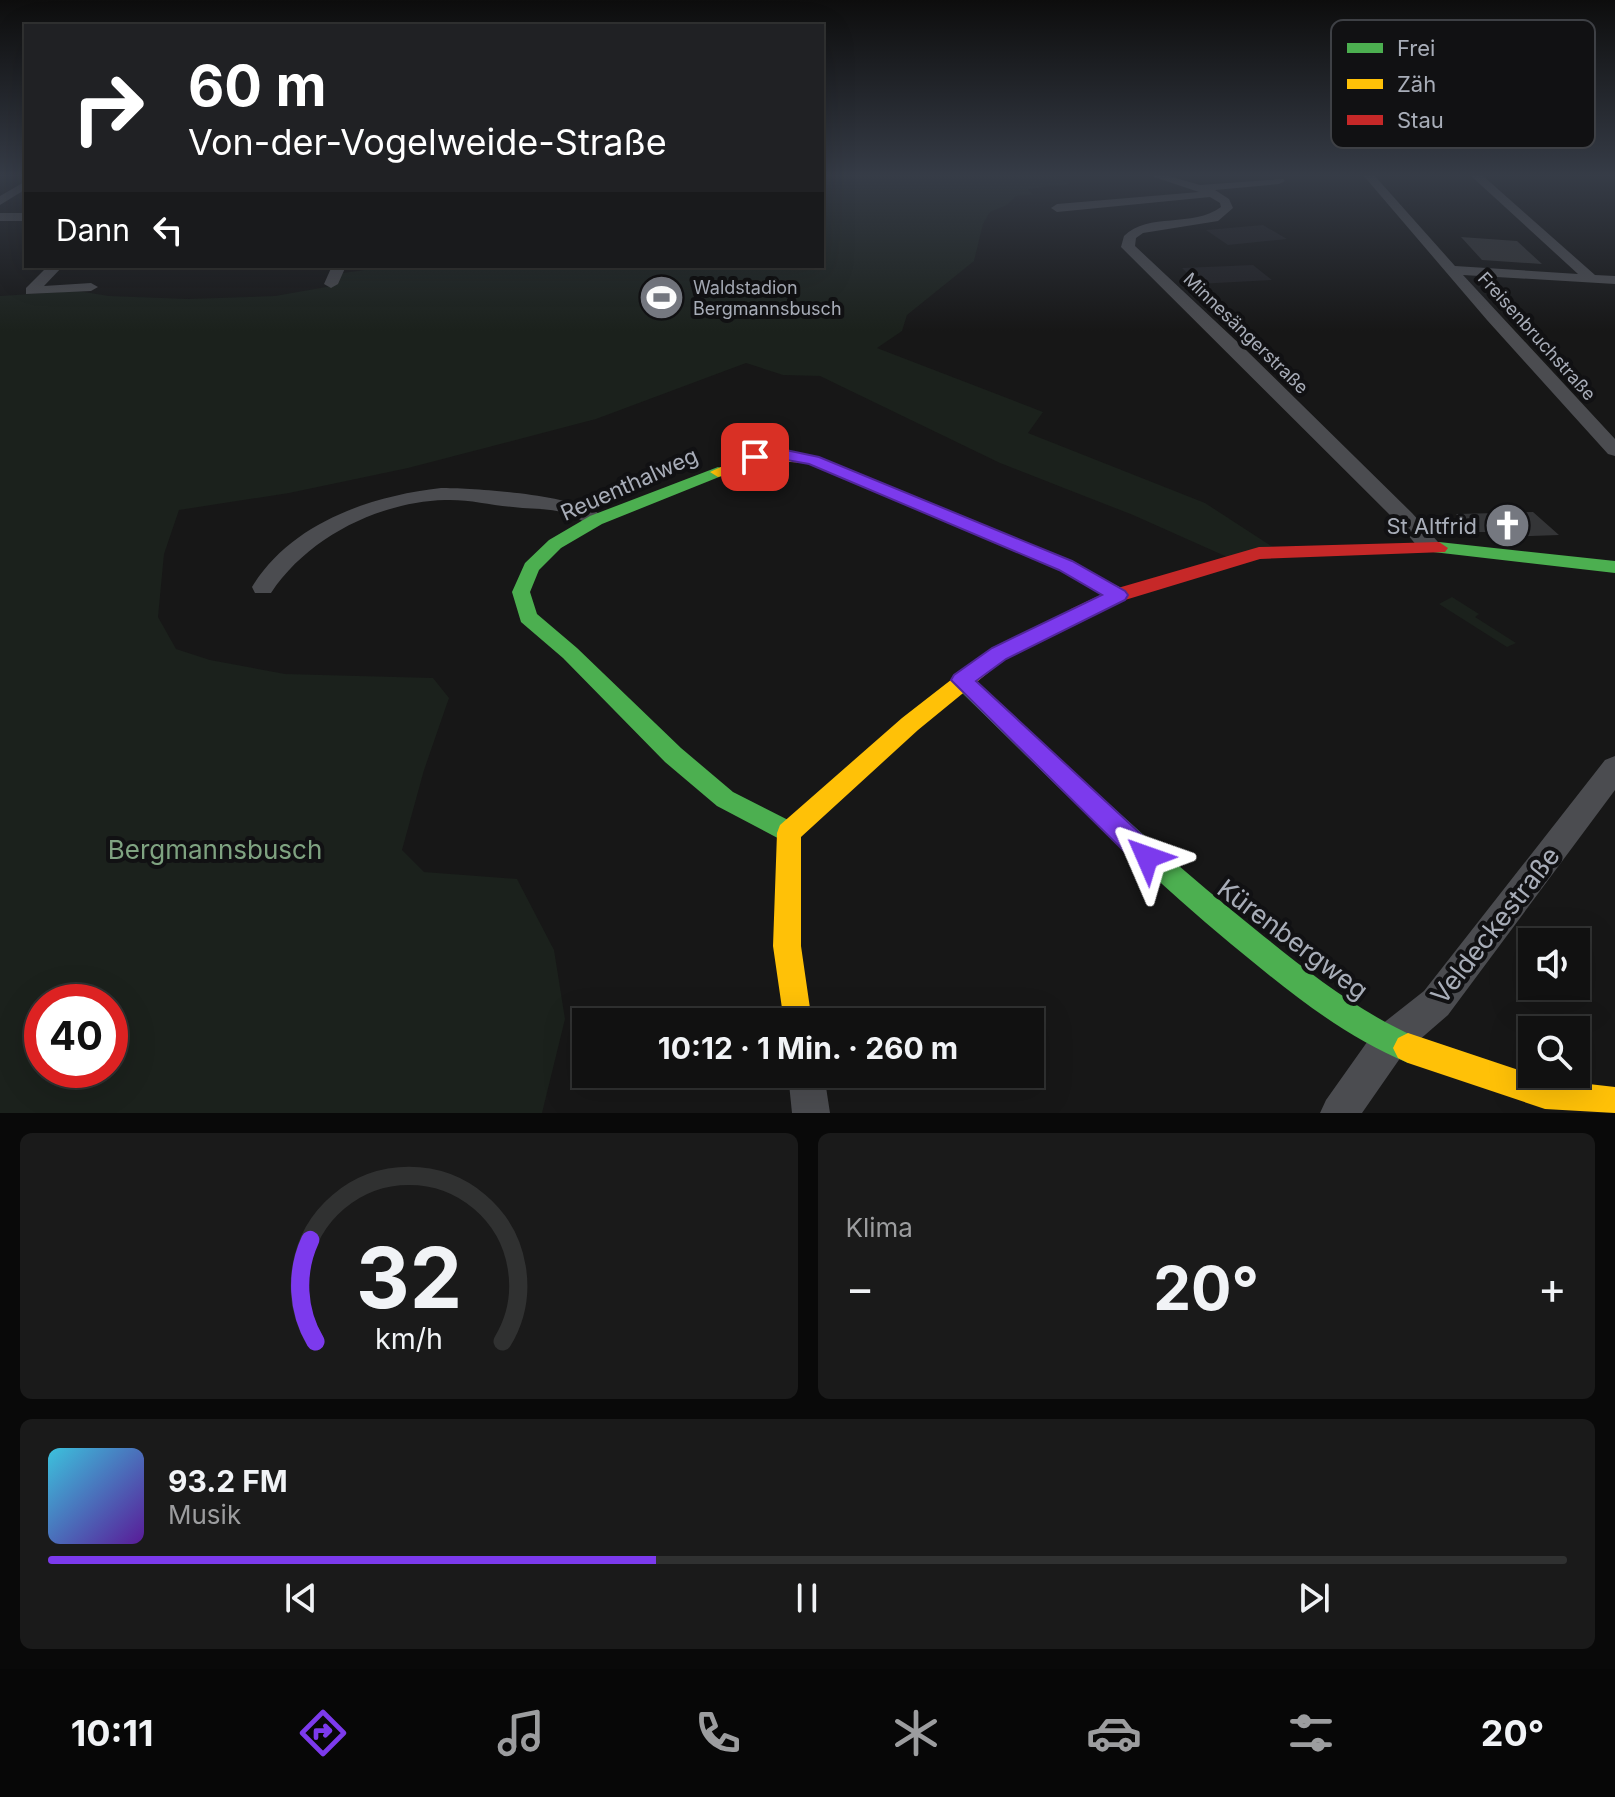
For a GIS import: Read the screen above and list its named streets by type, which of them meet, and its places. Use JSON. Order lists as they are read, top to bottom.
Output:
{
  "streets": {
    "street": [
      "Minnesängerstraße",
      "Freisenbruchstraße",
      "Reuenthalweg",
      "Veldeckestraße",
      "Kürenbergweg"
    ]
  },
  "crossings": [
    ["Veldeckestraße", "Kürenbergweg"]
  ],
  "parks": ["Bergmannsbusch"],
  "places": {
    "sports": ["Waldstadion Bergmannsbusch"],
    "church": ["St Altfrid"]
  },
  "legend": ["Frei", "Zäh", "Stau"],
  "page": {
    "turn": ["60 m", "Von-der-Vogelweide-Straße"],
    "then": "Dann",
    "limit": "40",
    "trip": "10:12 · 1 Min. · 260 m",
    "tile": "Klima",
    "heat": ["−", "20°", "+"],
    "song": ["93.2 FM", "Musik"],
    "tabs": ["10:11", "20°"],
    "gauge": ["32", "km/h"]
  }
}
